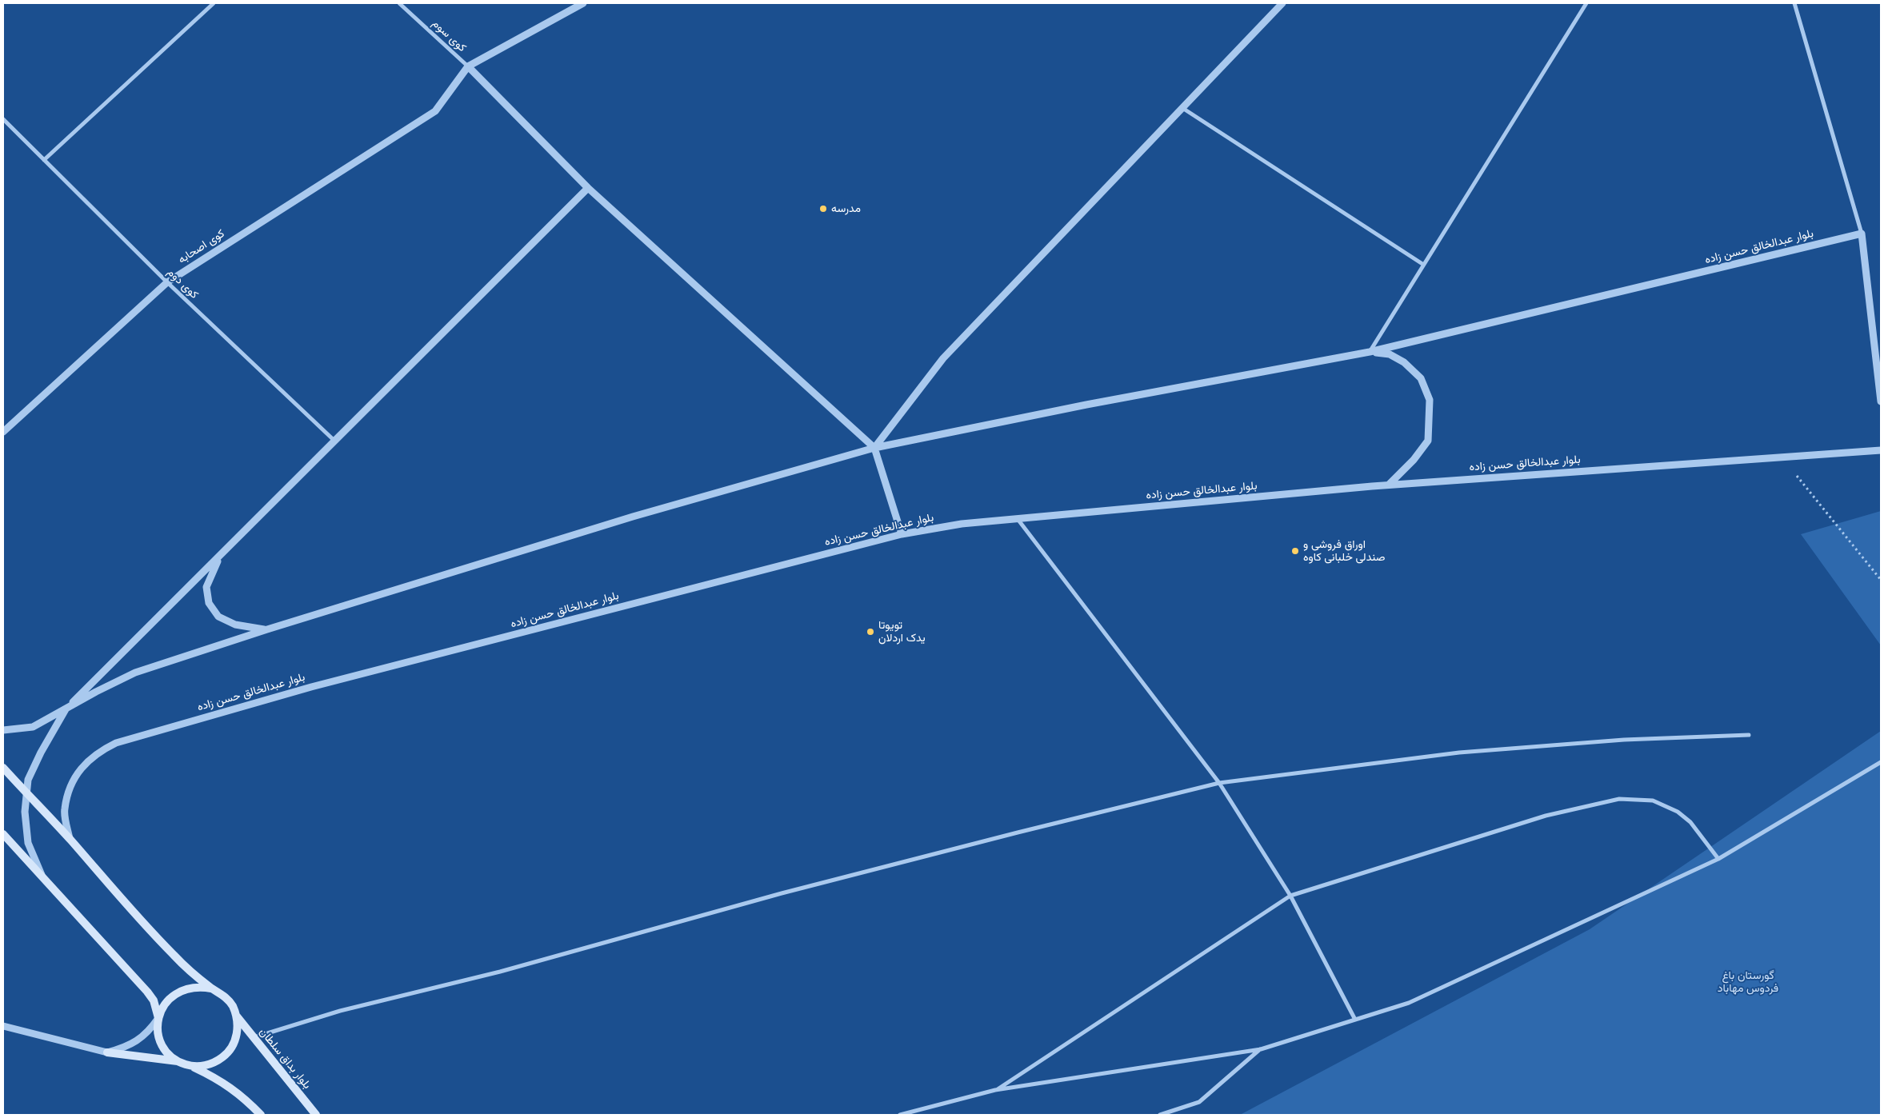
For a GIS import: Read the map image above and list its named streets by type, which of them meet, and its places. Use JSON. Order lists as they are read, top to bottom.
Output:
{
  "streets": {
    "main road": ["بلوار بداق سلطان"],
    "street": [
      "کوی سوم",
      "کوی اصحابه",
      "بلوار عبدالخالق حسن زاده",
      "کوی دوم"
    ]
  },
  "crossings": [
    ["کوی سوم", "کوی اصحابه"],
    ["کوی اصحابه", "کوی دوم"]
  ],
  "parks": ["گورستان باغ فردوس مهاباد"],
  "places": ["مدرسه", "اوراق فروشی و صندلی خلبانی کاوه", "تویوتا یدک اردلان"]
}
